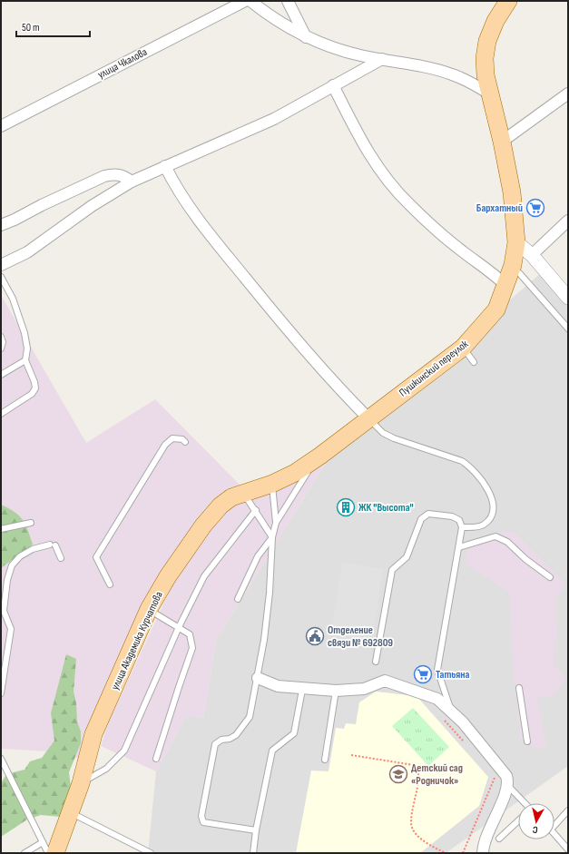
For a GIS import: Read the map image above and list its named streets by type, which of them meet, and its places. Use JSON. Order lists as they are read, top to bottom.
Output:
{
  "streets": {
    "main road": ["Пушкинский переулок", "улица Академика Курчатова"],
    "street": ["улица Чкалова"]
  },
  "crossings": [
    ["Пушкинский переулок", "улица Академика Курчатова"]
  ],
  "places": {
    "supermarket": ["Бархатный", "Татьяна"],
    "building": ["ЖК \"Высота\""],
    "public building": ["Отделение связи № 692809"],
    "school or university": ["Детский сад «Родничок»"]
  },
  "scale_bar": "50 m",
  "north": "bottom"
}
